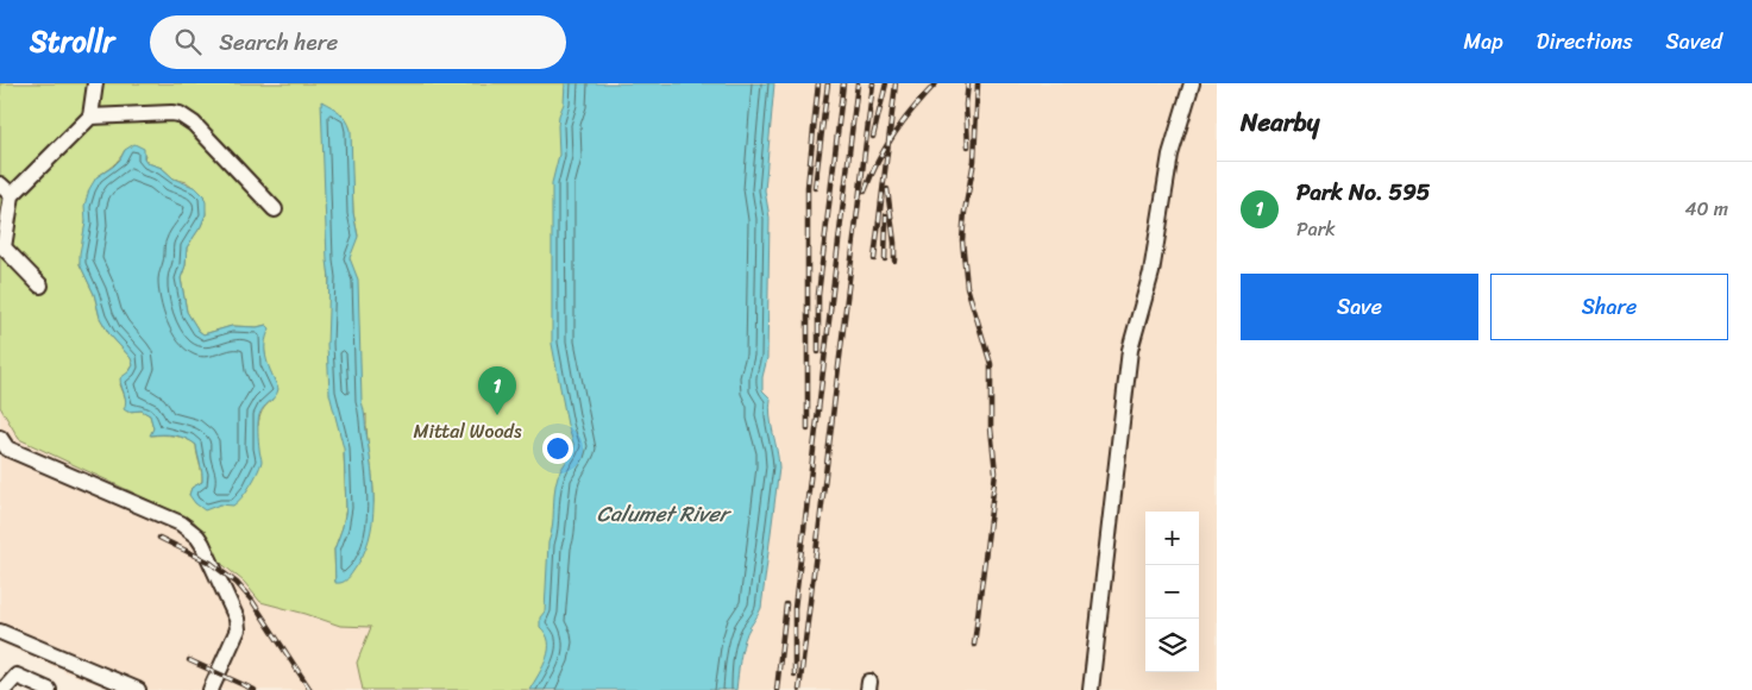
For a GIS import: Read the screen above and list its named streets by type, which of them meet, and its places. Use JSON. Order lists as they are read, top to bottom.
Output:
{
  "water": ["Calumet River"],
  "parks": ["Mittal Woods"],
  "page": {
    "header": "Strollr",
    "search": "Search here",
    "nav": ["Map", "Directions", "Saved"],
    "heading": "Nearby",
    "list": [
      {
        "mark": "1",
        "name": "Park No. 595",
        "note": "Park",
        "value": "40 m"
      }
    ],
    "buttons": ["Save", "Share"],
    "pins": "1",
    "map_buttons": ["+", "−"]
  }
}
